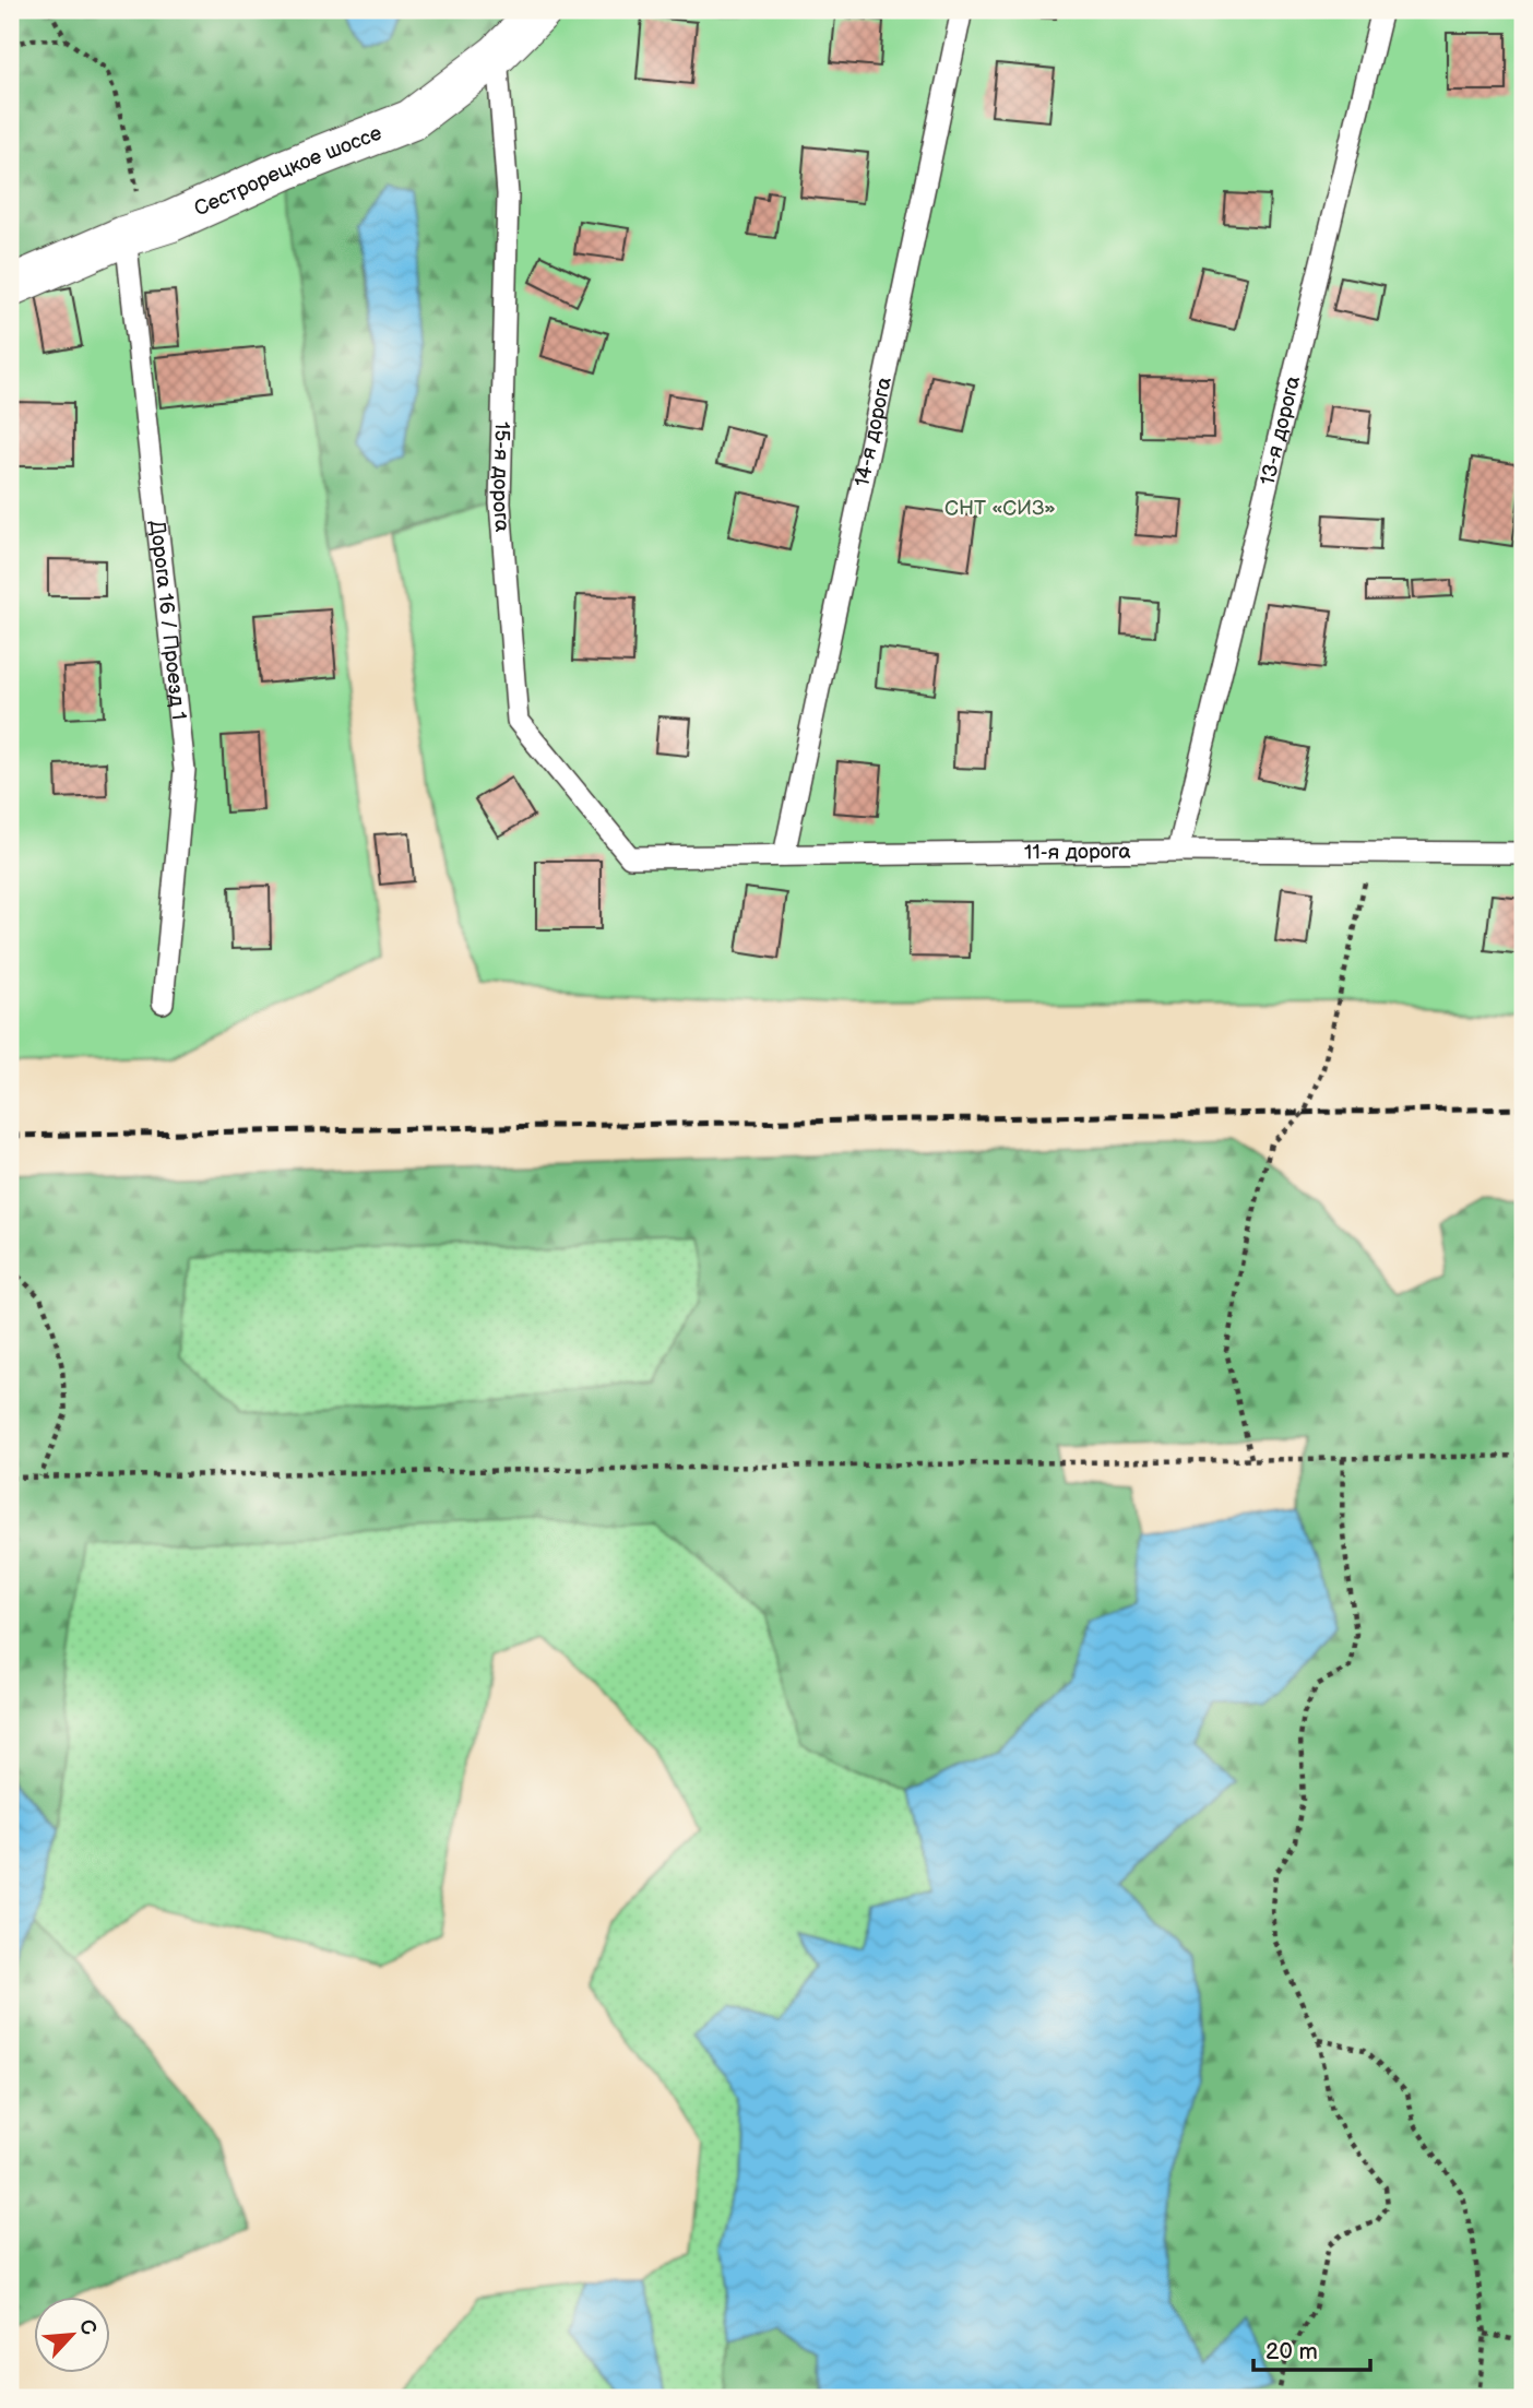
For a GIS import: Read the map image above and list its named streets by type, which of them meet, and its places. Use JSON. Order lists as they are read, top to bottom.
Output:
{
  "streets": {
    "street": ["Сестрорецкое шоссе"],
    "lane": [
      "13-я дорога",
      "14-я дорога",
      "15-я дорога",
      "Дорога 16 / Проезд 1",
      "11-я дорога"
    ]
  },
  "crossings": [
    ["Сестрорецкое шоссе", "15-я дорога"],
    ["Сестрорецкое шоссе", "Дорога 16 / Проезд 1"],
    ["13-я дорога", "11-я дорога"],
    ["14-я дорога", "11-я дорога"],
    ["15-я дорога", "11-я дорога"]
  ],
  "parks": ["СНТ «СИЗ»"],
  "scale_bar": "20 m",
  "north": "top right"
}
